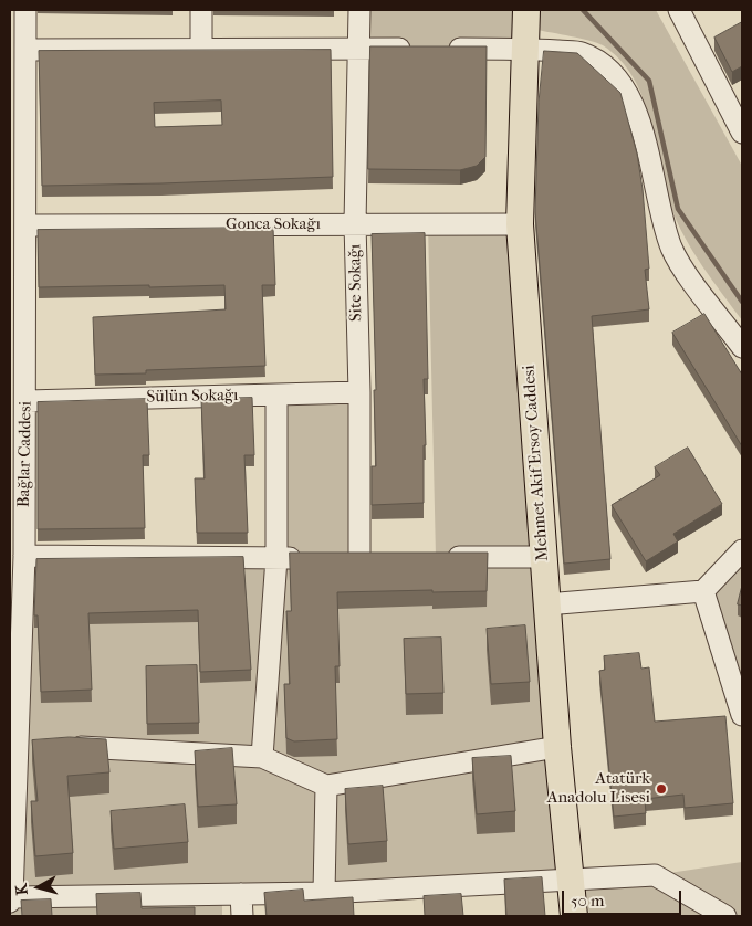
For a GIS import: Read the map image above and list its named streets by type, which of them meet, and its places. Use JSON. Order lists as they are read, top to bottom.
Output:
{
  "streets": {
    "main road": ["Mehmet Akif Ersoy Caddesi"],
    "street": [
      "Gonca Sokağı",
      "Site Sokağı",
      "Sülün Sokağı",
      "Bağlar Caddesi"
    ]
  },
  "crossings": [
    ["Gonca Sokağı", "Site Sokağı"],
    ["Gonca Sokağı", "Bağlar Caddesi"],
    ["Gonca Sokağı", "Mehmet Akif Ersoy Caddesi"],
    ["Site Sokağı", "Sülün Sokağı"],
    ["Sülün Sokağı", "Bağlar Caddesi"]
  ],
  "places": ["Atatürk Anadolu Lisesi"],
  "scale_bar": "50 m",
  "north": "left"
}
